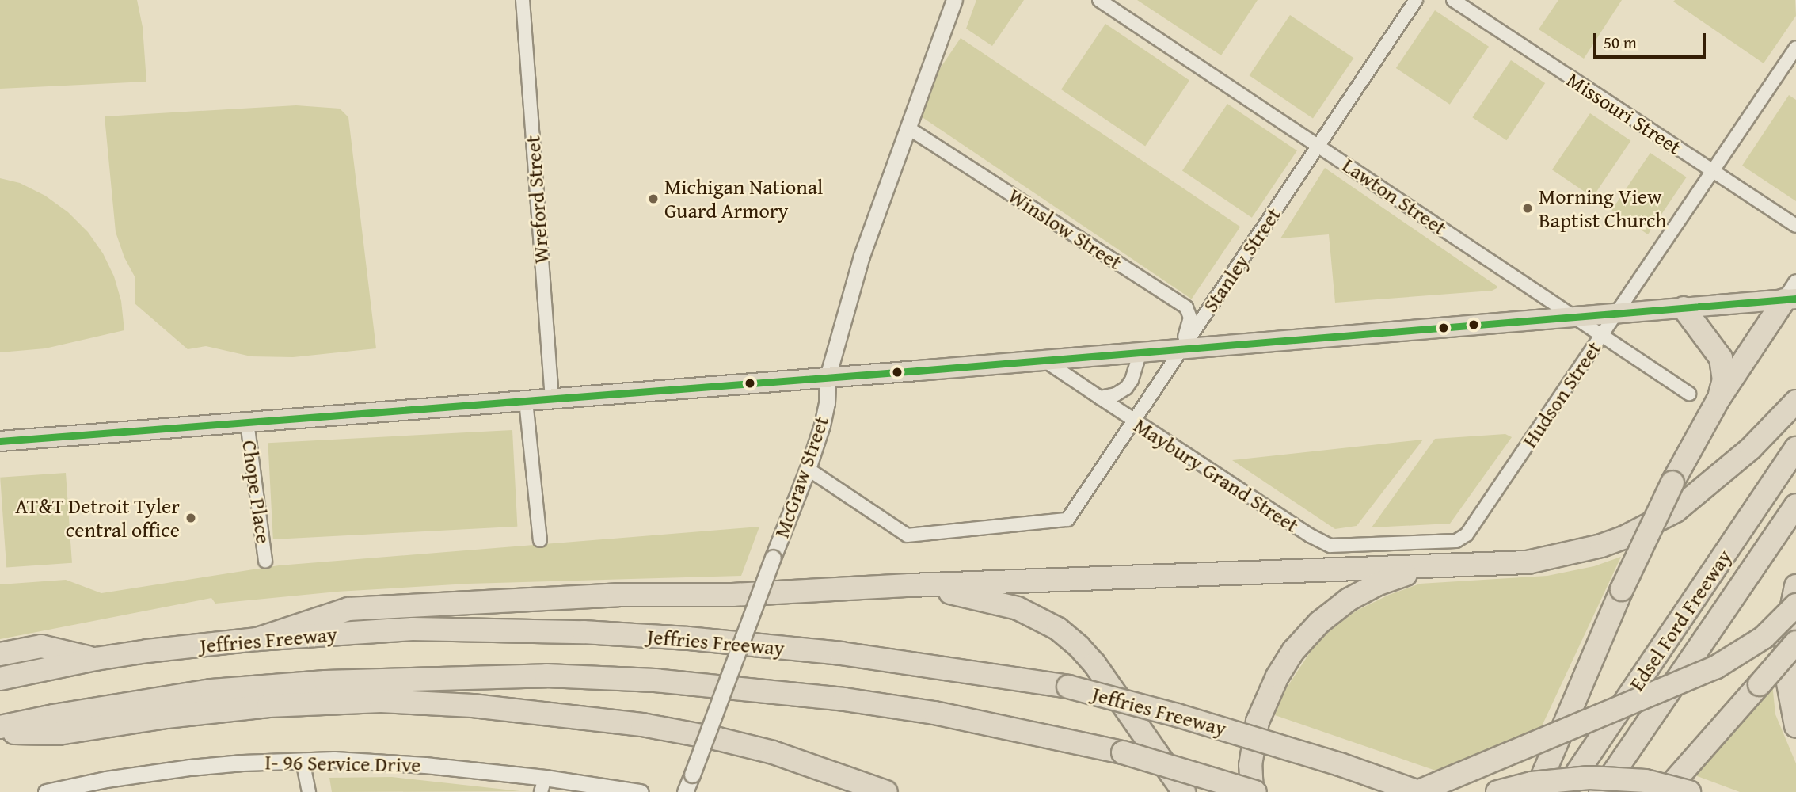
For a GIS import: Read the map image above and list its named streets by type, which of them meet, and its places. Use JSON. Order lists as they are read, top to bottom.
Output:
{
  "streets": {
    "highway": ["Edsel Ford Freeway", "Jeffries Freeway"],
    "street": [
      "Missouri Street",
      "Lawton Street",
      "Wreford Street",
      "Winslow Street",
      "Stanley Street",
      "Hudson Street",
      "Maybury Grand Street",
      "McGraw Street",
      "Chope Place",
      "I- 96 Service Drive"
    ]
  },
  "crossings": [
    ["Missouri Street", "Hudson Street"],
    ["Lawton Street", "Stanley Street"],
    ["Lawton Street", "Hudson Street"],
    ["Winslow Street", "Stanley Street"],
    ["Winslow Street", "McGraw Street"],
    ["Stanley Street", "Maybury Grand Street"],
    ["Stanley Street", "McGraw Street"],
    ["Hudson Street", "Maybury Grand Street"]
  ],
  "places": ["Michigan National Guard Armory", "Morning View Baptist Church", "AT&T Detroit Tyler central office"],
  "scale_bar": "50 m"
}
